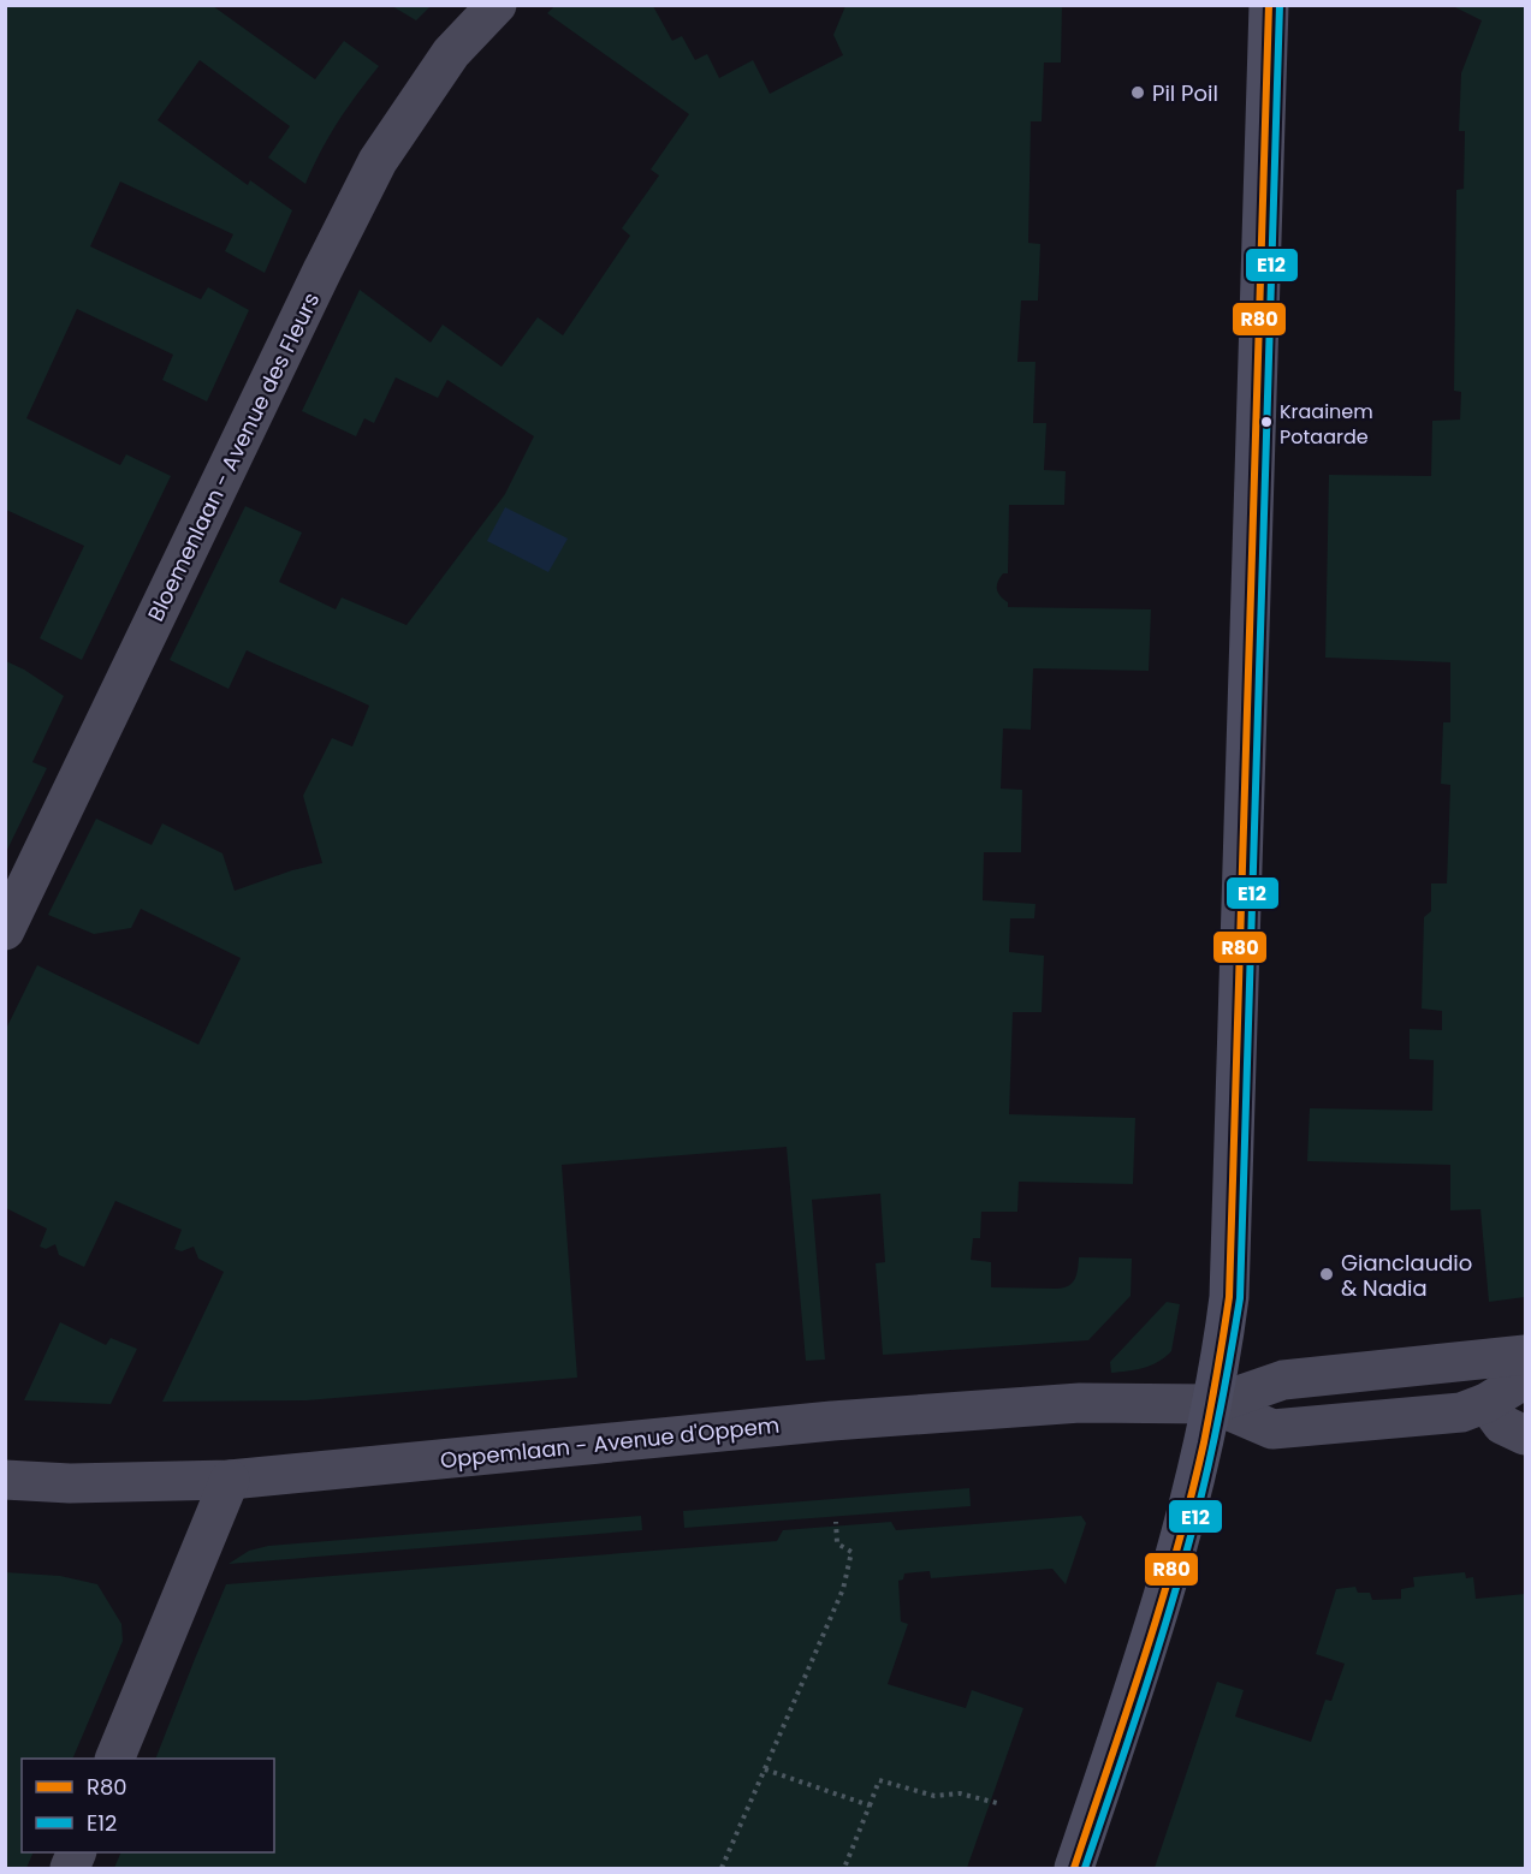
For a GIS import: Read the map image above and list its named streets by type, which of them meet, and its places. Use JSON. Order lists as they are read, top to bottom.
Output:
{
  "streets": {
    "street": ["Bloemenlaan - Avenue des Fleurs", "Oppemlaan - Avenue d'Oppem"]
  },
  "places": ["Pil Poil", "Kraainem Potaarde", "Gianclaudio & Nadia"],
  "lines": ["transit line R80", "transit line E12"],
  "legend": ["R80", "E12"]
}
